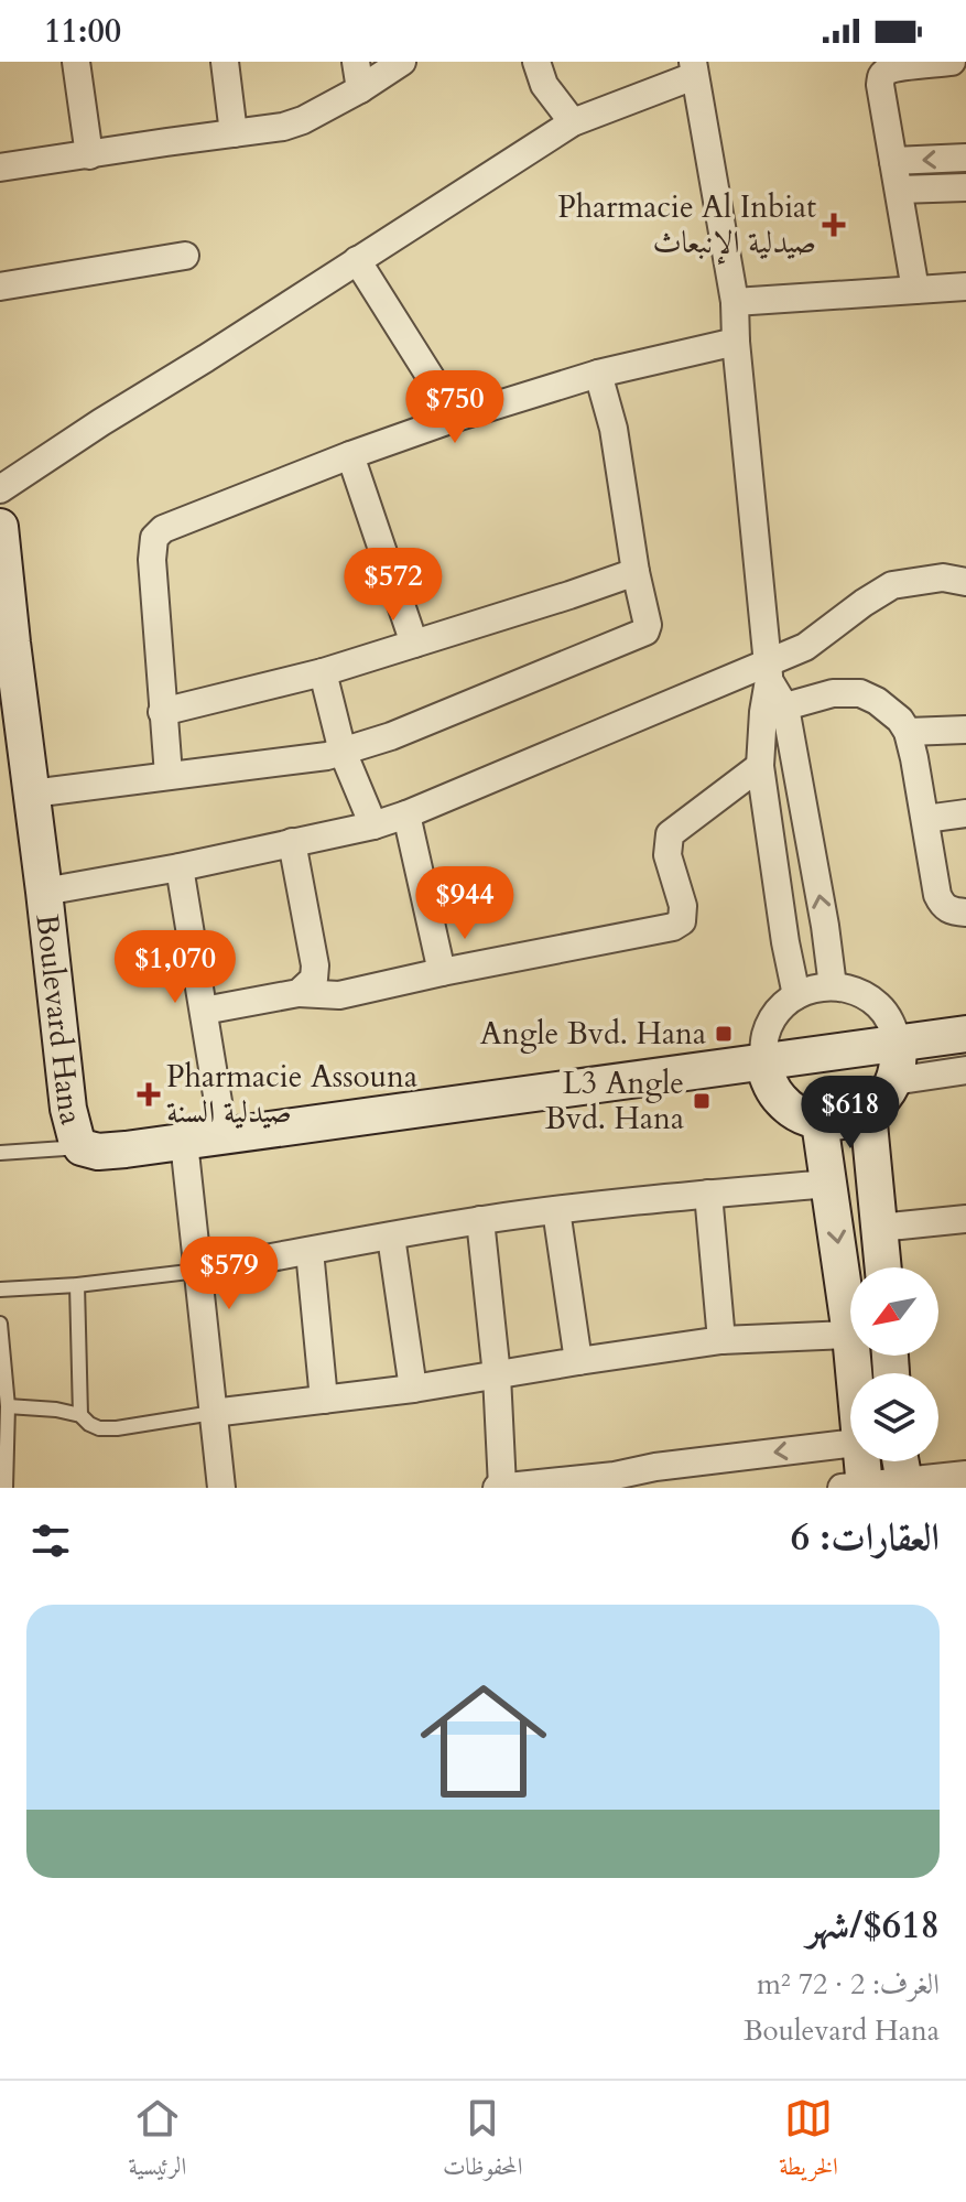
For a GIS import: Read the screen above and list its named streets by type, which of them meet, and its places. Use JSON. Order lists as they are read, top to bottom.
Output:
{
  "streets": {
    "street": ["Boulevard Hana"]
  },
  "places": {
    "health": ["Pharmacie Al Inbiat صيدلية الإنبعاث", "Pharmacie Assouna صيدلية السنة"],
    "transit": ["Angle Bvd. Hana", "L3 Angle Bvd. Hana"]
  },
  "north": "bottom left",
  "page": {
    "status": "11:00",
    "price": [
      "$750",
      "$572",
      "$944",
      "$1,070",
      "$618",
      "$579"
    ],
    "heading": "العقارات: 6",
    "list": [
      {
        "name": "$618/شهر",
        "note": "الغرف: 2 · 72 m² · Boulevard Hana"
      }
    ],
    "tabs": ["الخريطة", "المحفوظات", "الرئيسية"]
  }
}
